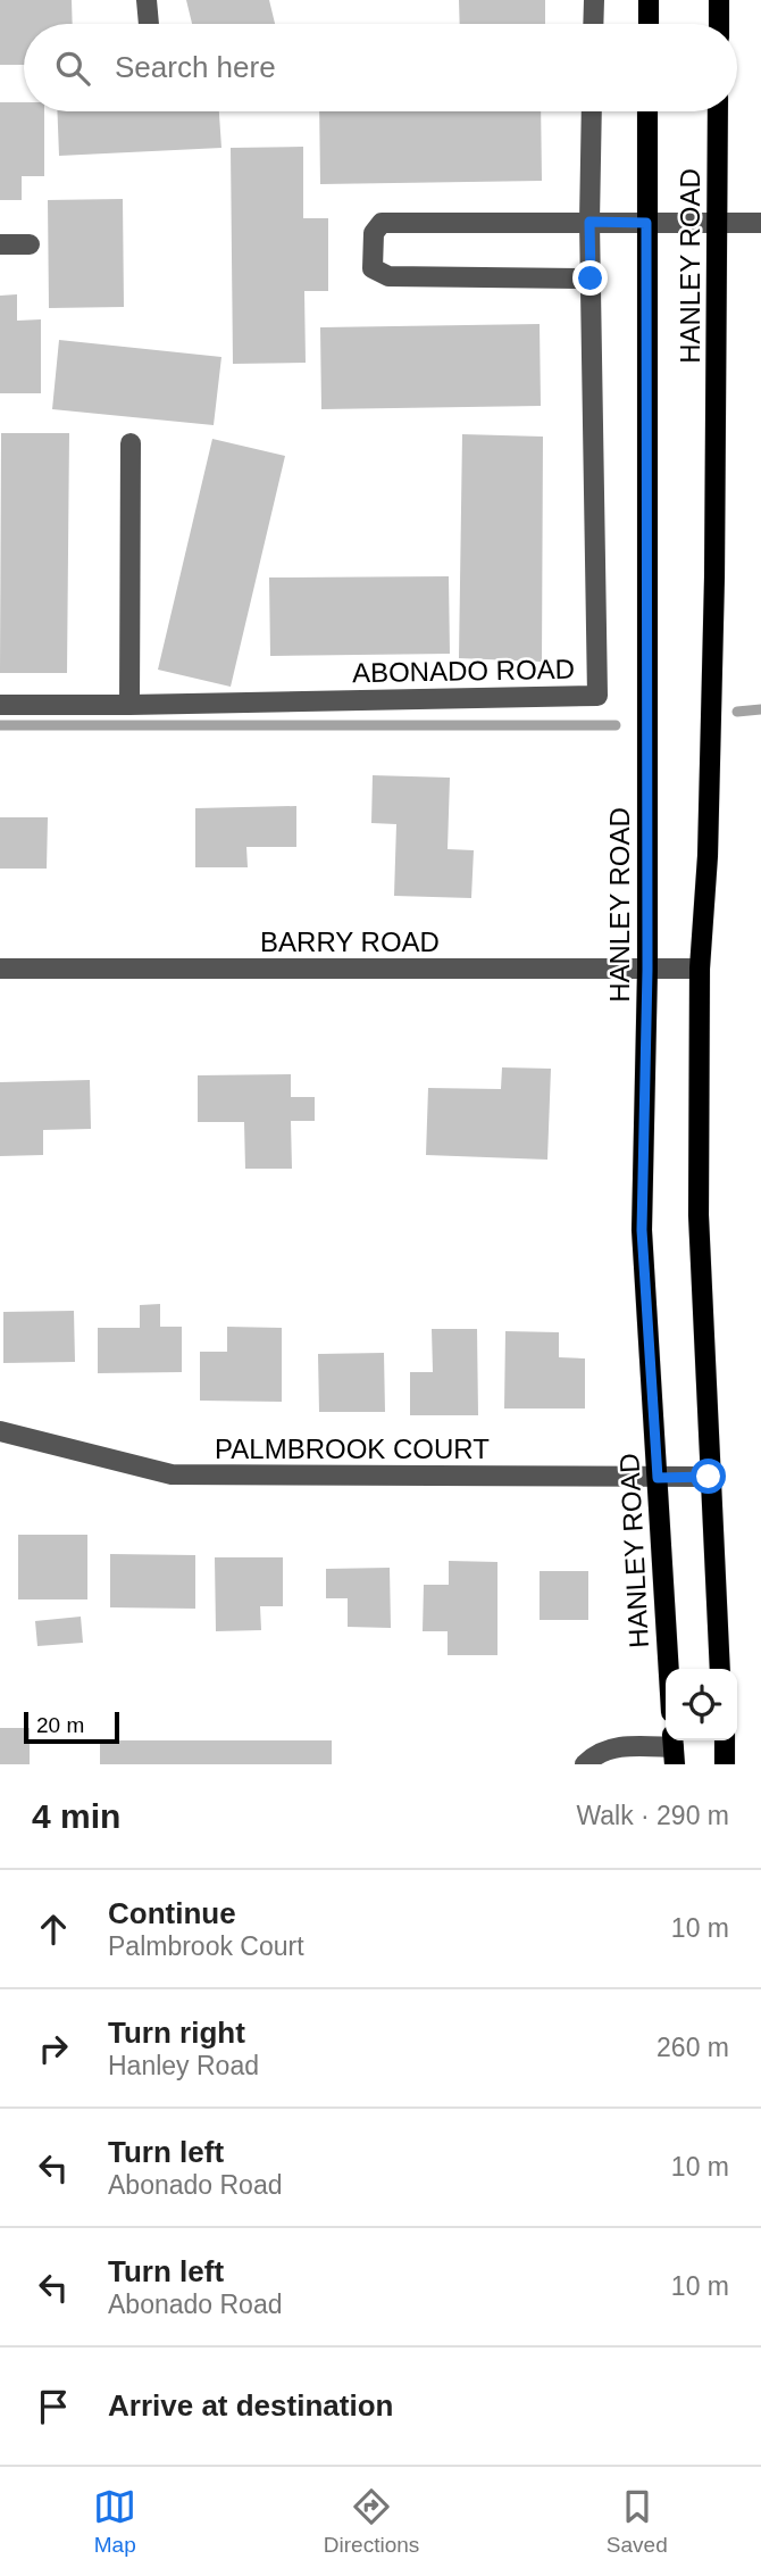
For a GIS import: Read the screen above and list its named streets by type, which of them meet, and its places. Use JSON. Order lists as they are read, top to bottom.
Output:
{
  "streets": {
    "main road": ["HANLEY ROAD"],
    "street": ["ABONADO ROAD", "BARRY ROAD", "PALMBROOK COURT"]
  },
  "crossings": [
    ["HANLEY ROAD", "BARRY ROAD"],
    ["HANLEY ROAD", "PALMBROOK COURT"]
  ],
  "scale_bar": "20 m",
  "page": {
    "search": "Search here",
    "scale": "20 m",
    "heading": ["4 min", "Walk · 290 m"],
    "list": [
      ["Continue", "Palmbrook Court", "10 m"],
      ["Turn right", "Hanley Road", "260 m"],
      ["Turn left", "Abonado Road", "10 m"],
      ["Turn left", "Abonado Road", "10 m"],
      "Arrive at destination"
    ],
    "nav": ["Map", "Directions", "Saved"]
  }
}
